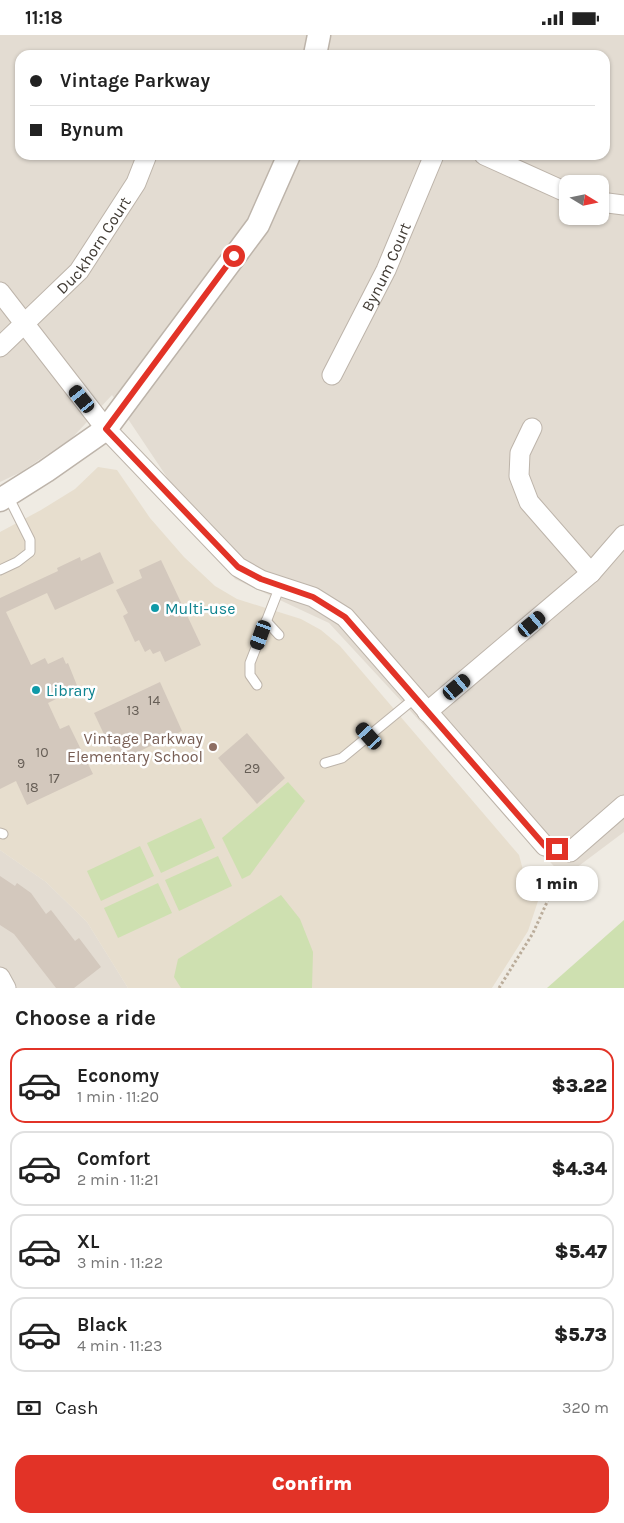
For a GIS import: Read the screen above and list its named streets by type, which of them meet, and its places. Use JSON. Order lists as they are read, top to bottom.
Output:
{
  "streets": {
    "street": ["Duckhorn Court", "Bynum Court"]
  },
  "places": ["Multi-use", "Library", "Vintage Parkway Elementary School"],
  "house_numbers": [
    "14",
    "13",
    "10",
    "9",
    "29",
    "17",
    "18"
  ],
  "north": "right",
  "page": {
    "status": "11:18",
    "banner": ["Vintage Parkway", "Bynum"],
    "bubble": "1 min",
    "heading": "Choose a ride",
    "list": [
      {
        "name": "Economy",
        "note": "1 min · 11:20",
        "value": "$3.22"
      },
      {
        "name": "Comfort",
        "note": "2 min · 11:21",
        "value": "$4.34"
      },
      {
        "name": "XL",
        "note": "3 min · 11:22",
        "value": "$5.47"
      },
      {
        "name": "Black",
        "note": "4 min · 11:23",
        "value": "$5.73"
      }
    ],
    "pay": ["Cash", "320 m"],
    "buttons": "Confirm"
  }
}
